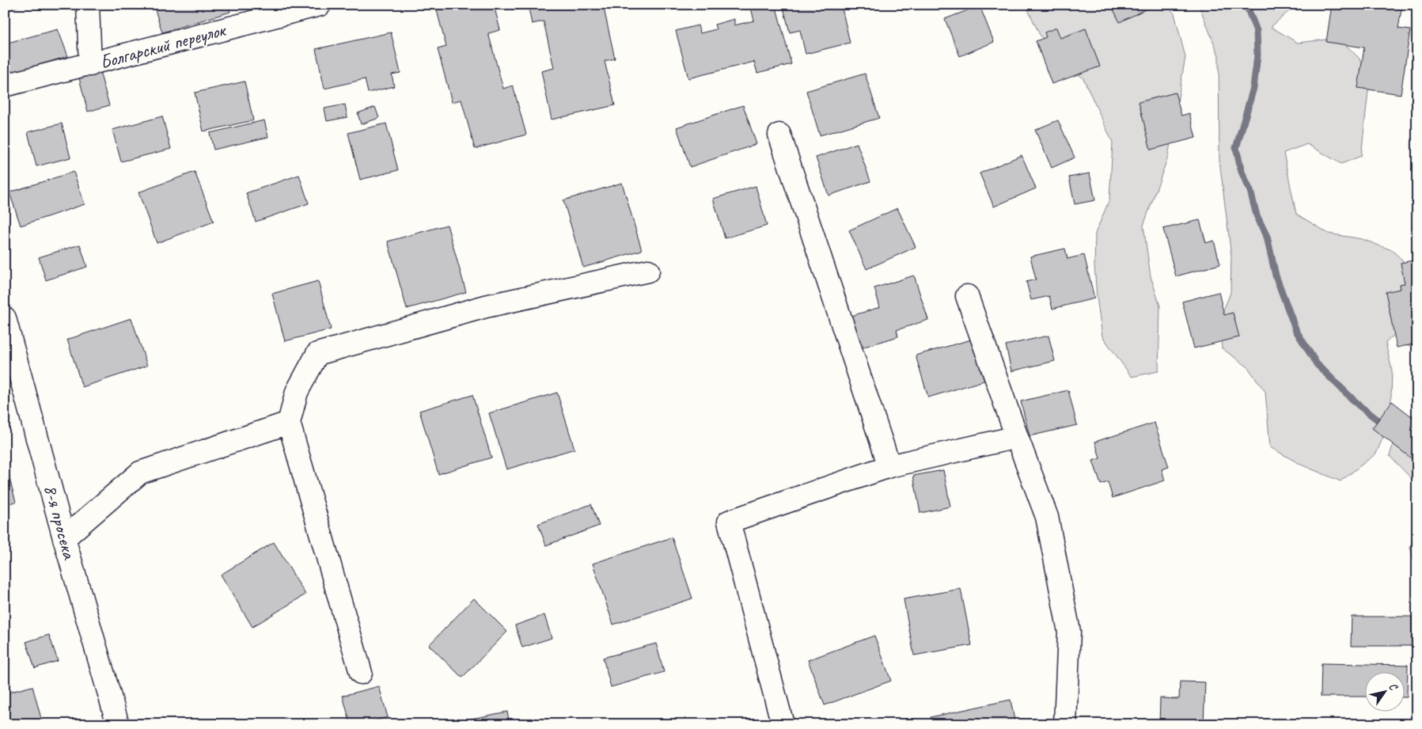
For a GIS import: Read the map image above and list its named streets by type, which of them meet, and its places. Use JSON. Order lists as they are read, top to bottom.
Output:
{
  "streets": {
    "street": ["Болгарский переулок", "8-я просека"]
  },
  "north": "top right"
}
